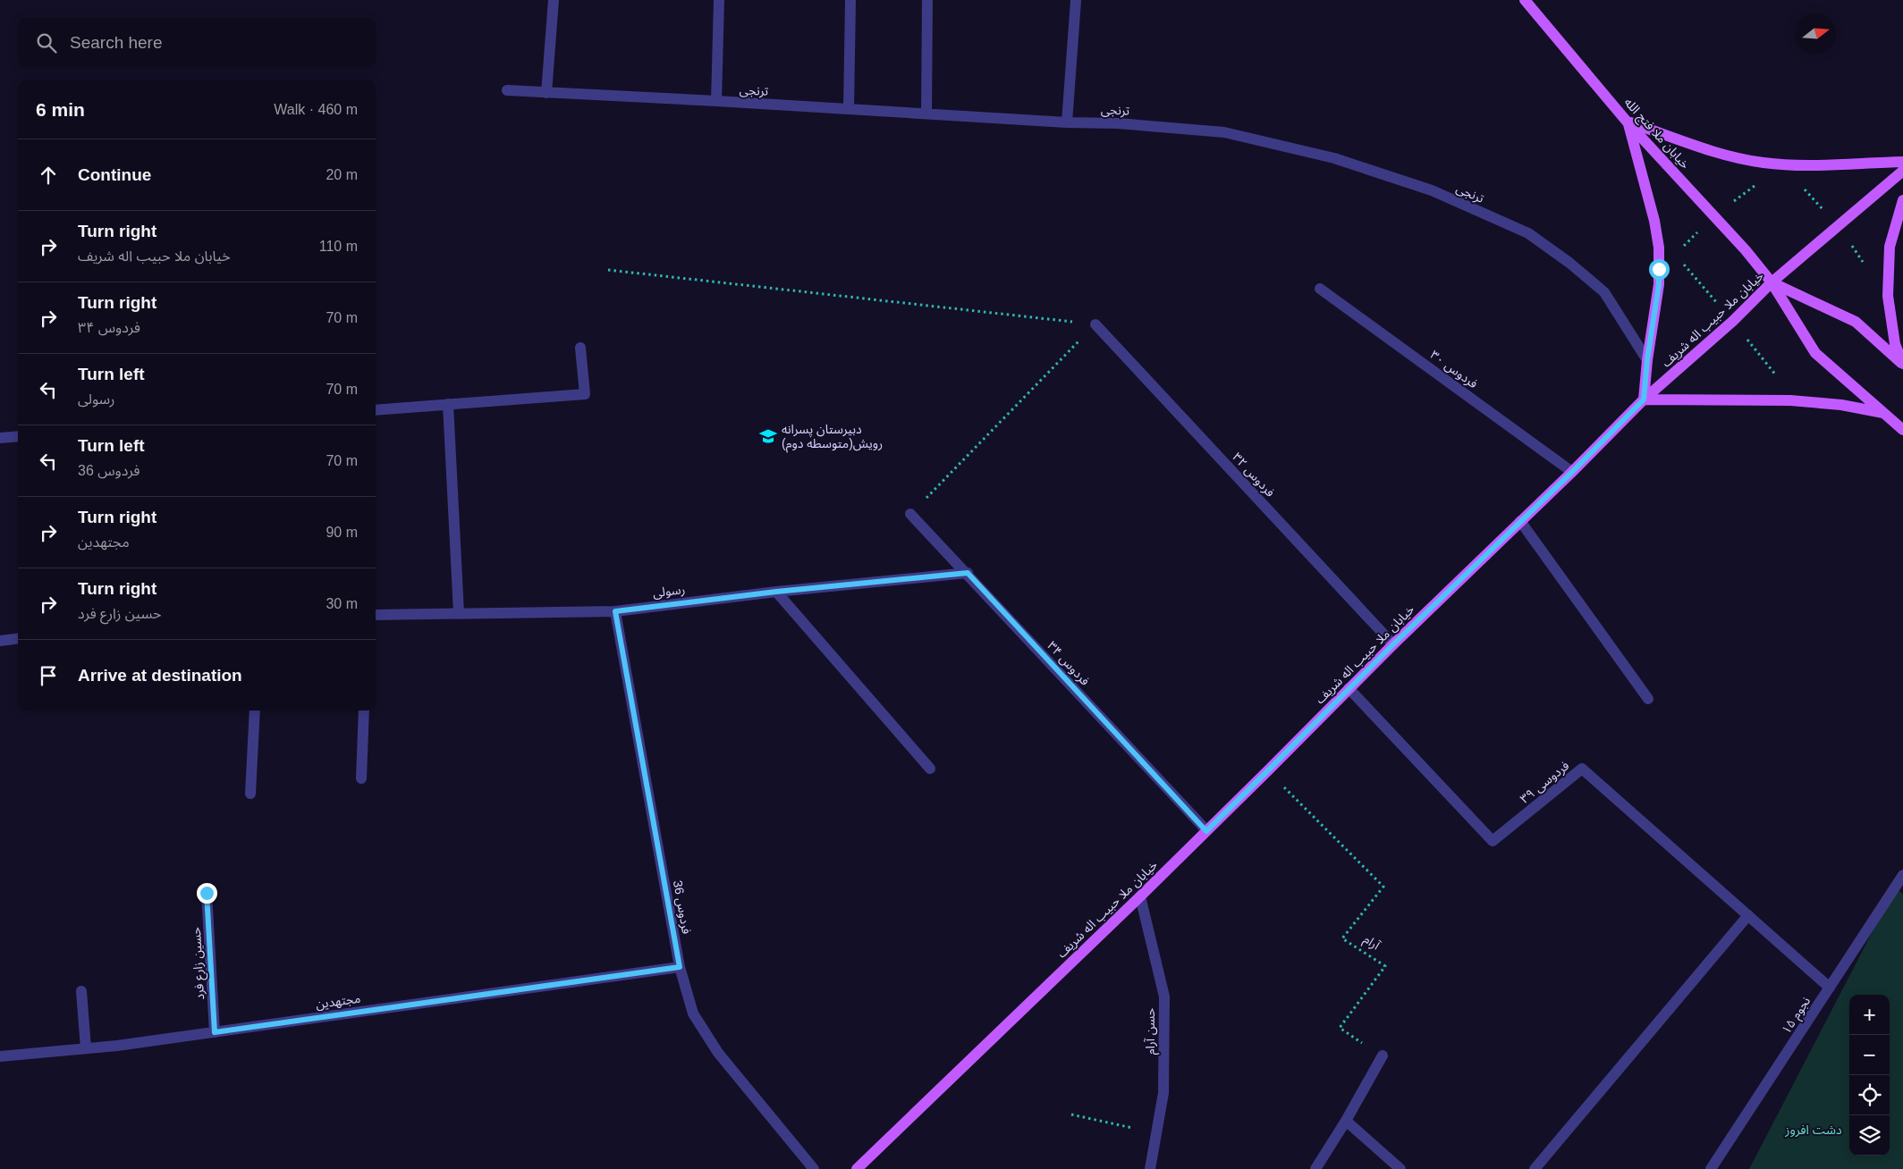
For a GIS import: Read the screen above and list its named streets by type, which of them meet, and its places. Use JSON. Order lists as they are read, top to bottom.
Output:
{
  "streets": {
    "main road": ["خیابان ملا فتح الله", "خیابان ملا حبیب اله شریف"],
    "street": [
      "ترنجی",
      "فردوس ۳۰",
      "فردوس ۳۲",
      "رسولی",
      "فردوس ۳۴",
      "فردوسی ۳۹",
      "فردوس 36",
      "حسین‌ زارع‌ فرد",
      "مجتهدین",
      "نجوم ۱۵",
      "حسن آرام"
    ],
    "path": ["آرام"]
  },
  "crossings": [
    ["خیابان ملا فتح الله", "خیابان ملا حبیب اله شریف"],
    ["خیابان ملا حبیب اله شریف", "فردوس ۳۰"],
    ["خیابان ملا حبیب اله شریف", "فردوس ۳۲"],
    ["خیابان ملا حبیب اله شریف", "فردوس ۳۴"],
    ["خیابان ملا حبیب اله شریف", "فردوسی ۳۹"],
    ["خیابان ملا حبیب اله شریف", "آرام"],
    ["خیابان ملا حبیب اله شریف", "حسن آرام"],
    ["رسولی", "فردوس ۳۴"],
    ["رسولی", "فردوس 36"],
    ["فردوسی ۳۹", "نجوم ۱۵"],
    ["فردوس 36", "مجتهدین"],
    ["حسین‌ زارع‌ فرد", "مجتهدین"]
  ],
  "parks": ["دشت افروز"],
  "places": {
    "school or university": ["دبیرستان پسرانه رویش(متوسطه دوم)"]
  },
  "north": "right",
  "page": {
    "search": "Search here",
    "heading": ["6 min", "Walk · 460 m"],
    "list": [
      ["Continue", "20 m"],
      ["Turn right", "خیابان ملا حبیب اله شریف", "110 m"],
      ["Turn right", "فردوس ۳۴", "70 m"],
      ["Turn left", "رسولی", "70 m"],
      ["Turn left", "فردوس 36", "70 m"],
      ["Turn right", "مجتهدین", "90 m"],
      ["Turn right", "حسین‌ زارع‌ فرد", "30 m"],
      "Arrive at destination"
    ],
    "map_buttons": ["+", "−"]
  }
}
